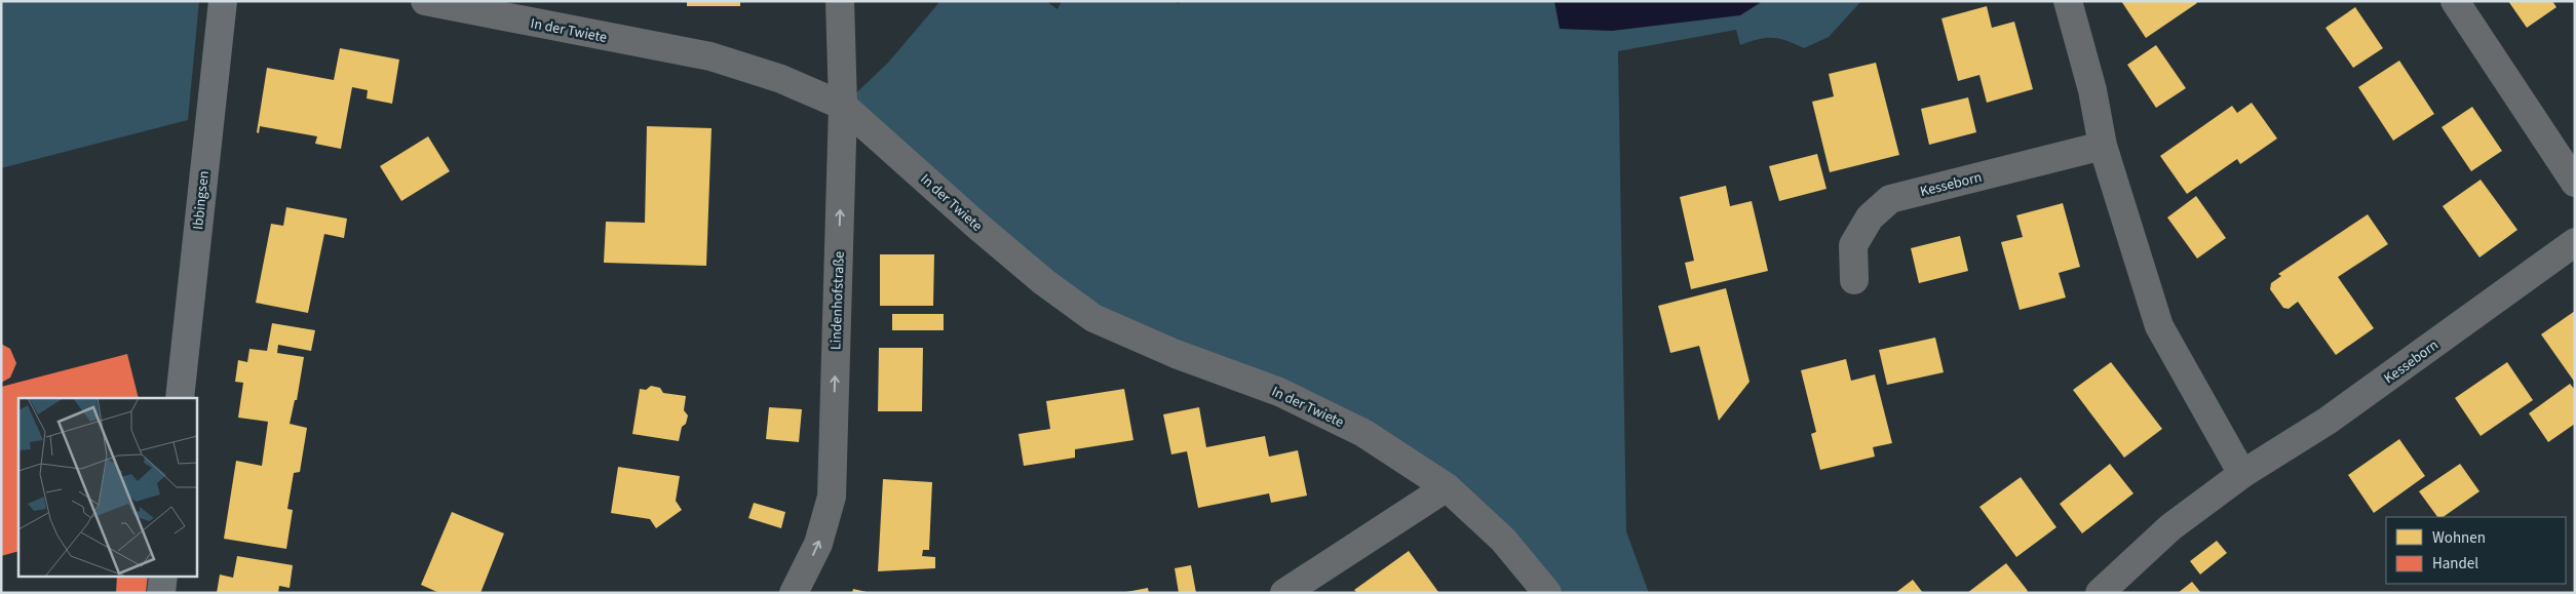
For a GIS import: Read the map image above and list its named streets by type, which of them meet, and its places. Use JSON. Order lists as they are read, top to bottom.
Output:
{
  "streets": {
    "street": [
      "In der Twiete",
      "Kesseborn",
      "Ibbingsen",
      "Lindenhofstraße"
    ]
  },
  "crossings": [
    ["In der Twiete", "Lindenhofstraße"]
  ],
  "one_way": ["Lindenhofstraße"],
  "legend": ["Wohnen", "Handel"]
}
